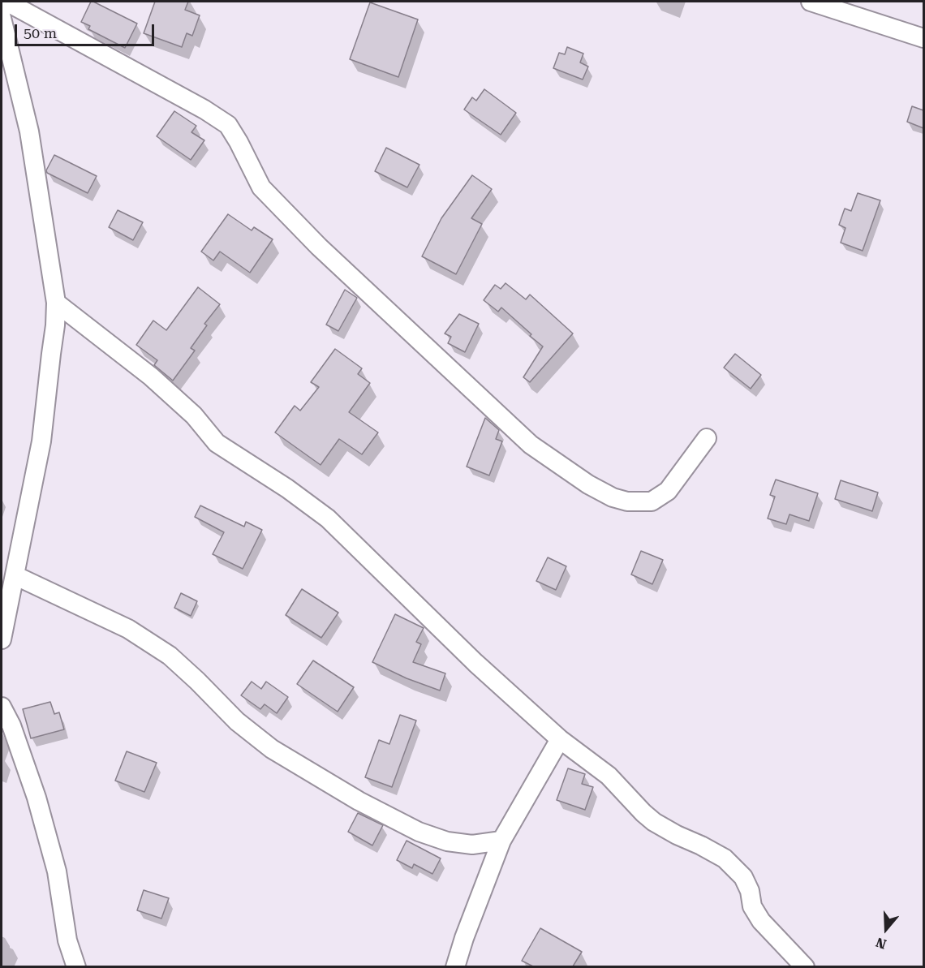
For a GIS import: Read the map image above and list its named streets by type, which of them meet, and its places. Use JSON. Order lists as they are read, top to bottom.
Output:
{
  "scale_bar": "50 m",
  "north": "bottom"
}
